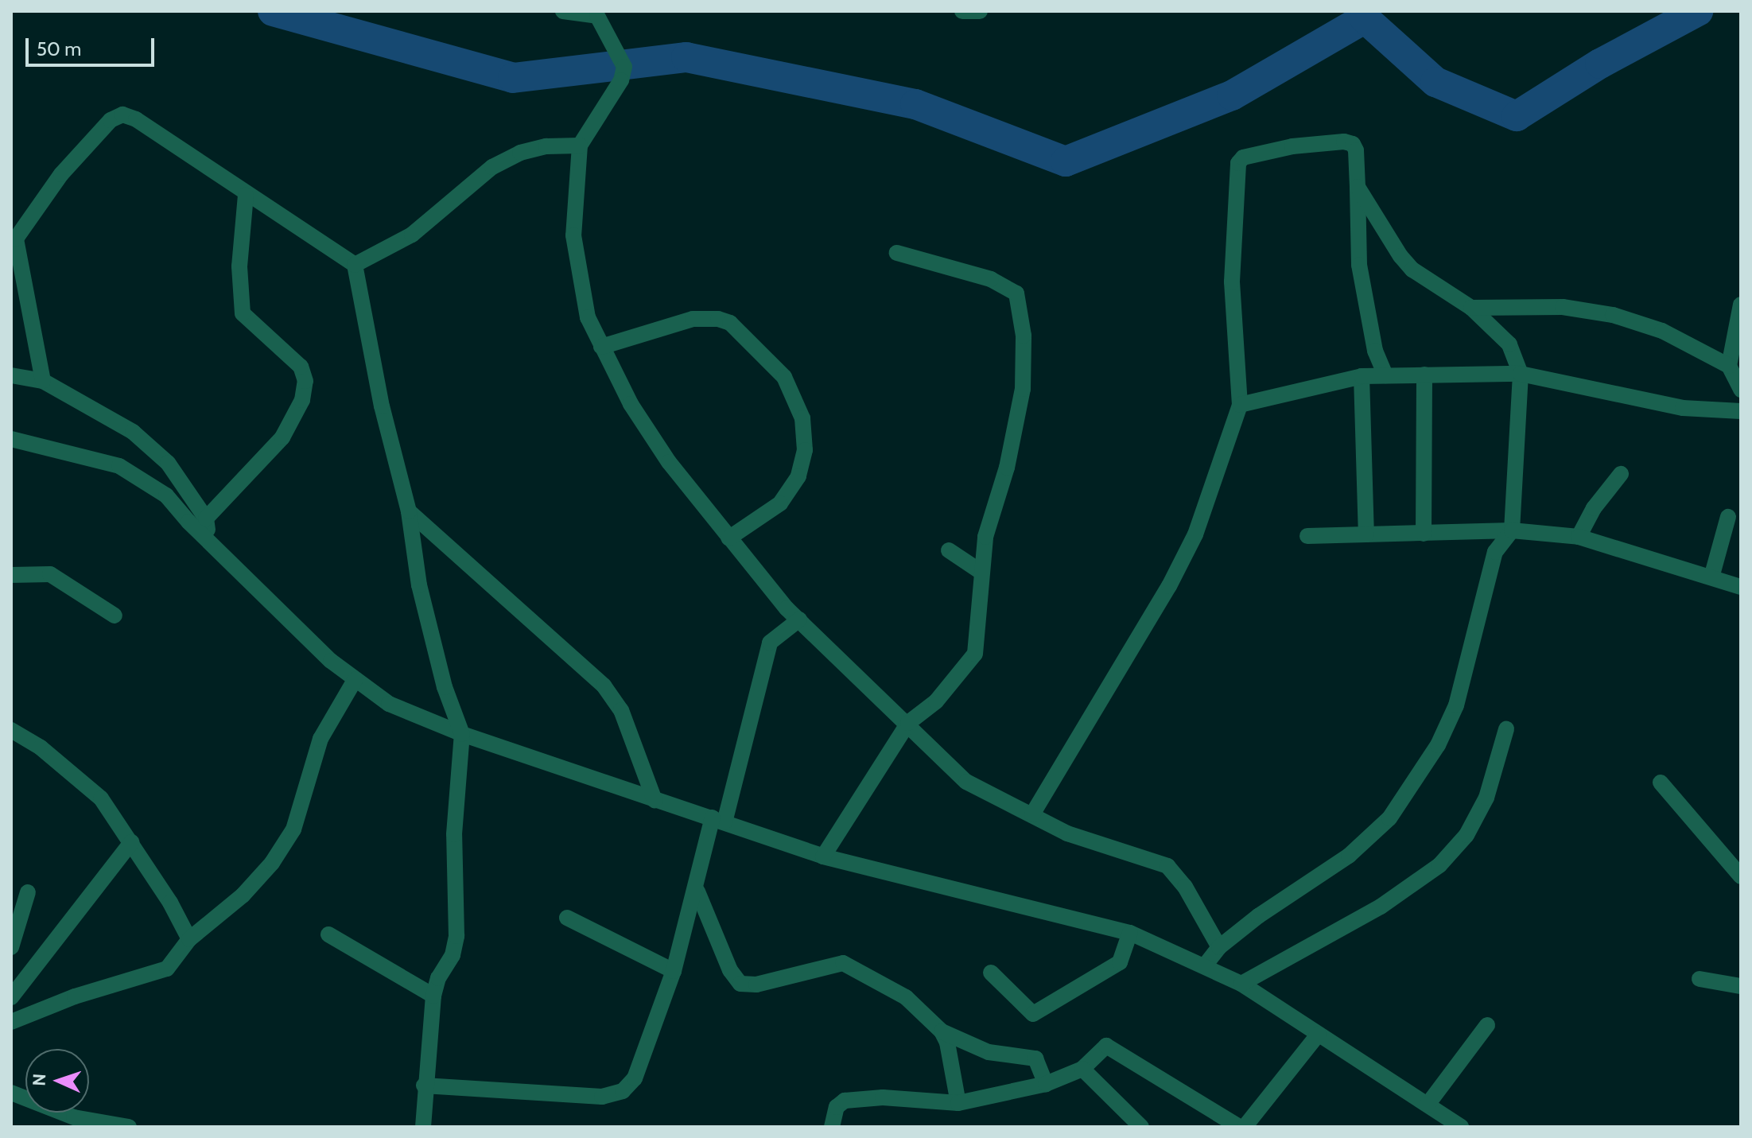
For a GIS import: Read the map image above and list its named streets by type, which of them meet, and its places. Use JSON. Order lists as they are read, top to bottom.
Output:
{
  "scale_bar": "50 m",
  "north": "left"
}
